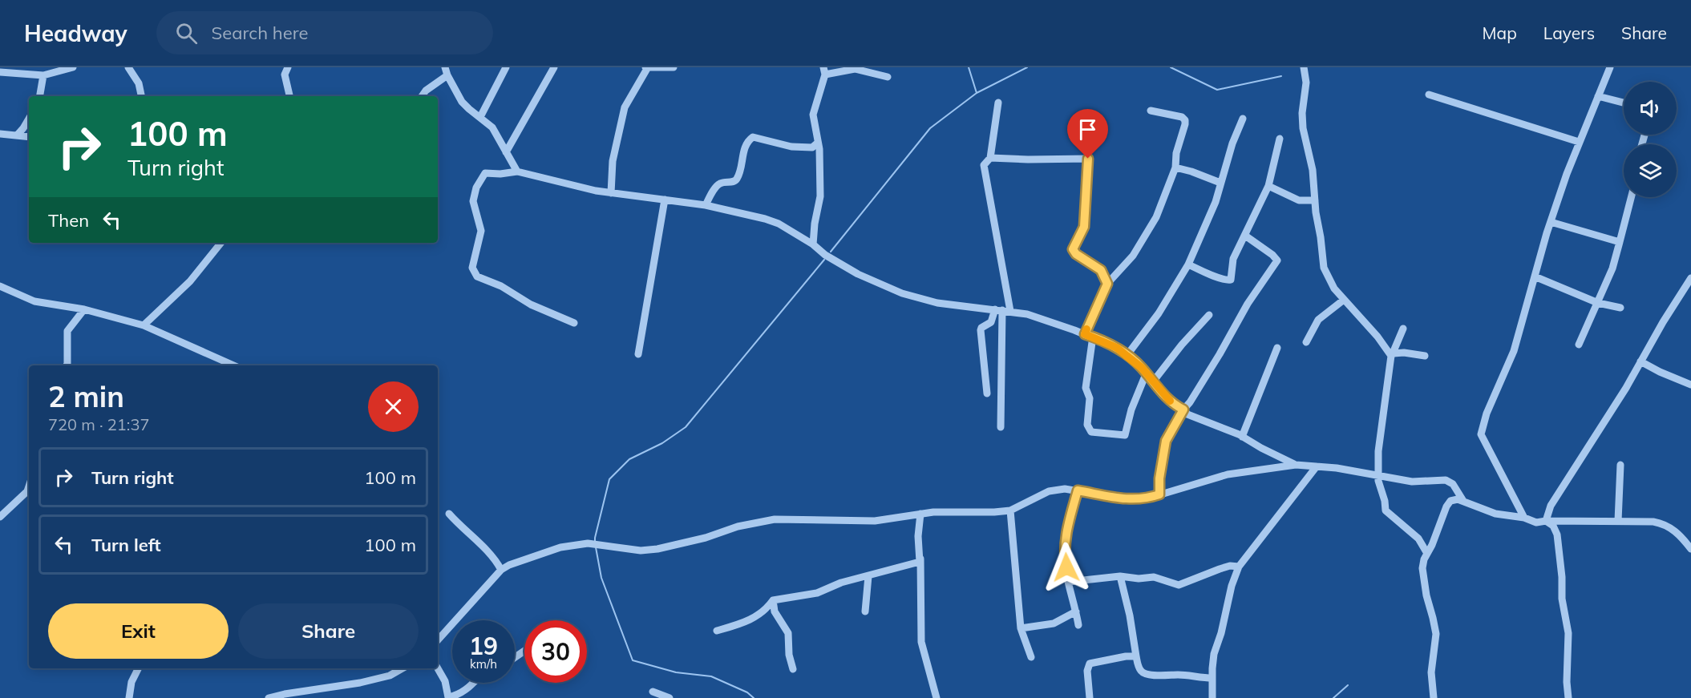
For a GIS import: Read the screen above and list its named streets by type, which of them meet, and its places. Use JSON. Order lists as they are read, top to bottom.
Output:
{
  "page": {
    "header": "Headway",
    "search": "Search here",
    "nav": ["Map", "Layers", "Share"],
    "turn": ["100 m", "Turn right"],
    "then": "Then",
    "heading": ["2 min", "720 m · 21:37"],
    "list": [
      {
        "name": "Turn right",
        "value": "100 m"
      },
      {
        "name": "Turn left",
        "value": "100 m"
      }
    ],
    "buttons": ["Exit", "Share"],
    "speed": "19 km/h",
    "limit": "30"
  }
}
